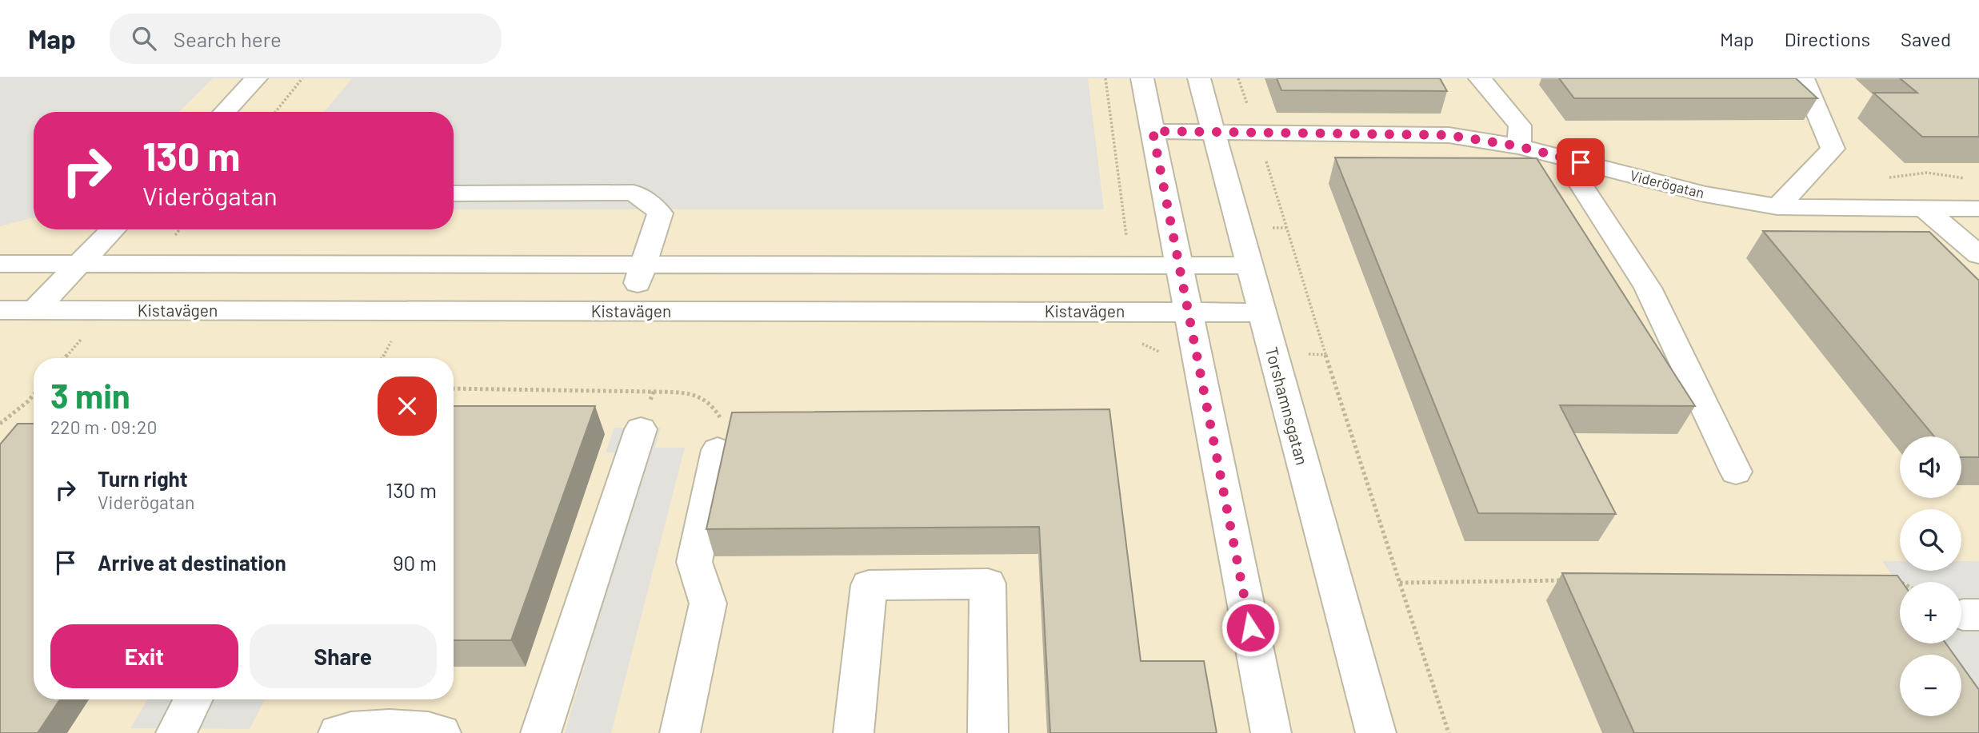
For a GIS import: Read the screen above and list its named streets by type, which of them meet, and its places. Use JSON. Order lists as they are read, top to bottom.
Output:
{
  "streets": {
    "street": ["Viderögatan", "Kistavägen", "Torshamnsgatan"]
  },
  "crossings": [
    ["Viderögatan", "Torshamnsgatan"],
    ["Kistavägen", "Torshamnsgatan"]
  ],
  "page": {
    "header": "Map",
    "search": "Search here",
    "nav": ["Map", "Directions", "Saved"],
    "turn": ["130 m", "Viderögatan"],
    "heading": ["3 min", "220 m · 09:20"],
    "map_buttons": ["+", "−"],
    "list": [
      {
        "name": "Turn right",
        "note": "Viderögatan",
        "value": "130 m"
      },
      {
        "name": "Arrive at destination",
        "value": "90 m"
      }
    ],
    "buttons": ["Exit", "Share"]
  }
}
